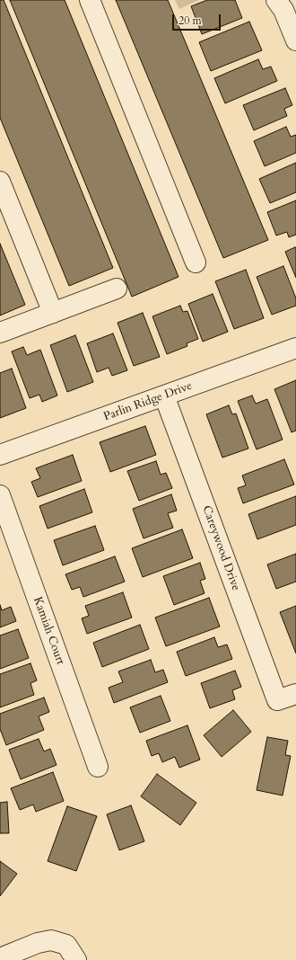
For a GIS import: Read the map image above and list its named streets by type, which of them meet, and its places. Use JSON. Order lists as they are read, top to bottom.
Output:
{
  "streets": {
    "street": ["Parlin Ridge Drive", "Careywood Drive", "Kamiah Court"]
  },
  "crossings": [
    ["Parlin Ridge Drive", "Careywood Drive"]
  ],
  "scale_bar": "20 m"
}
